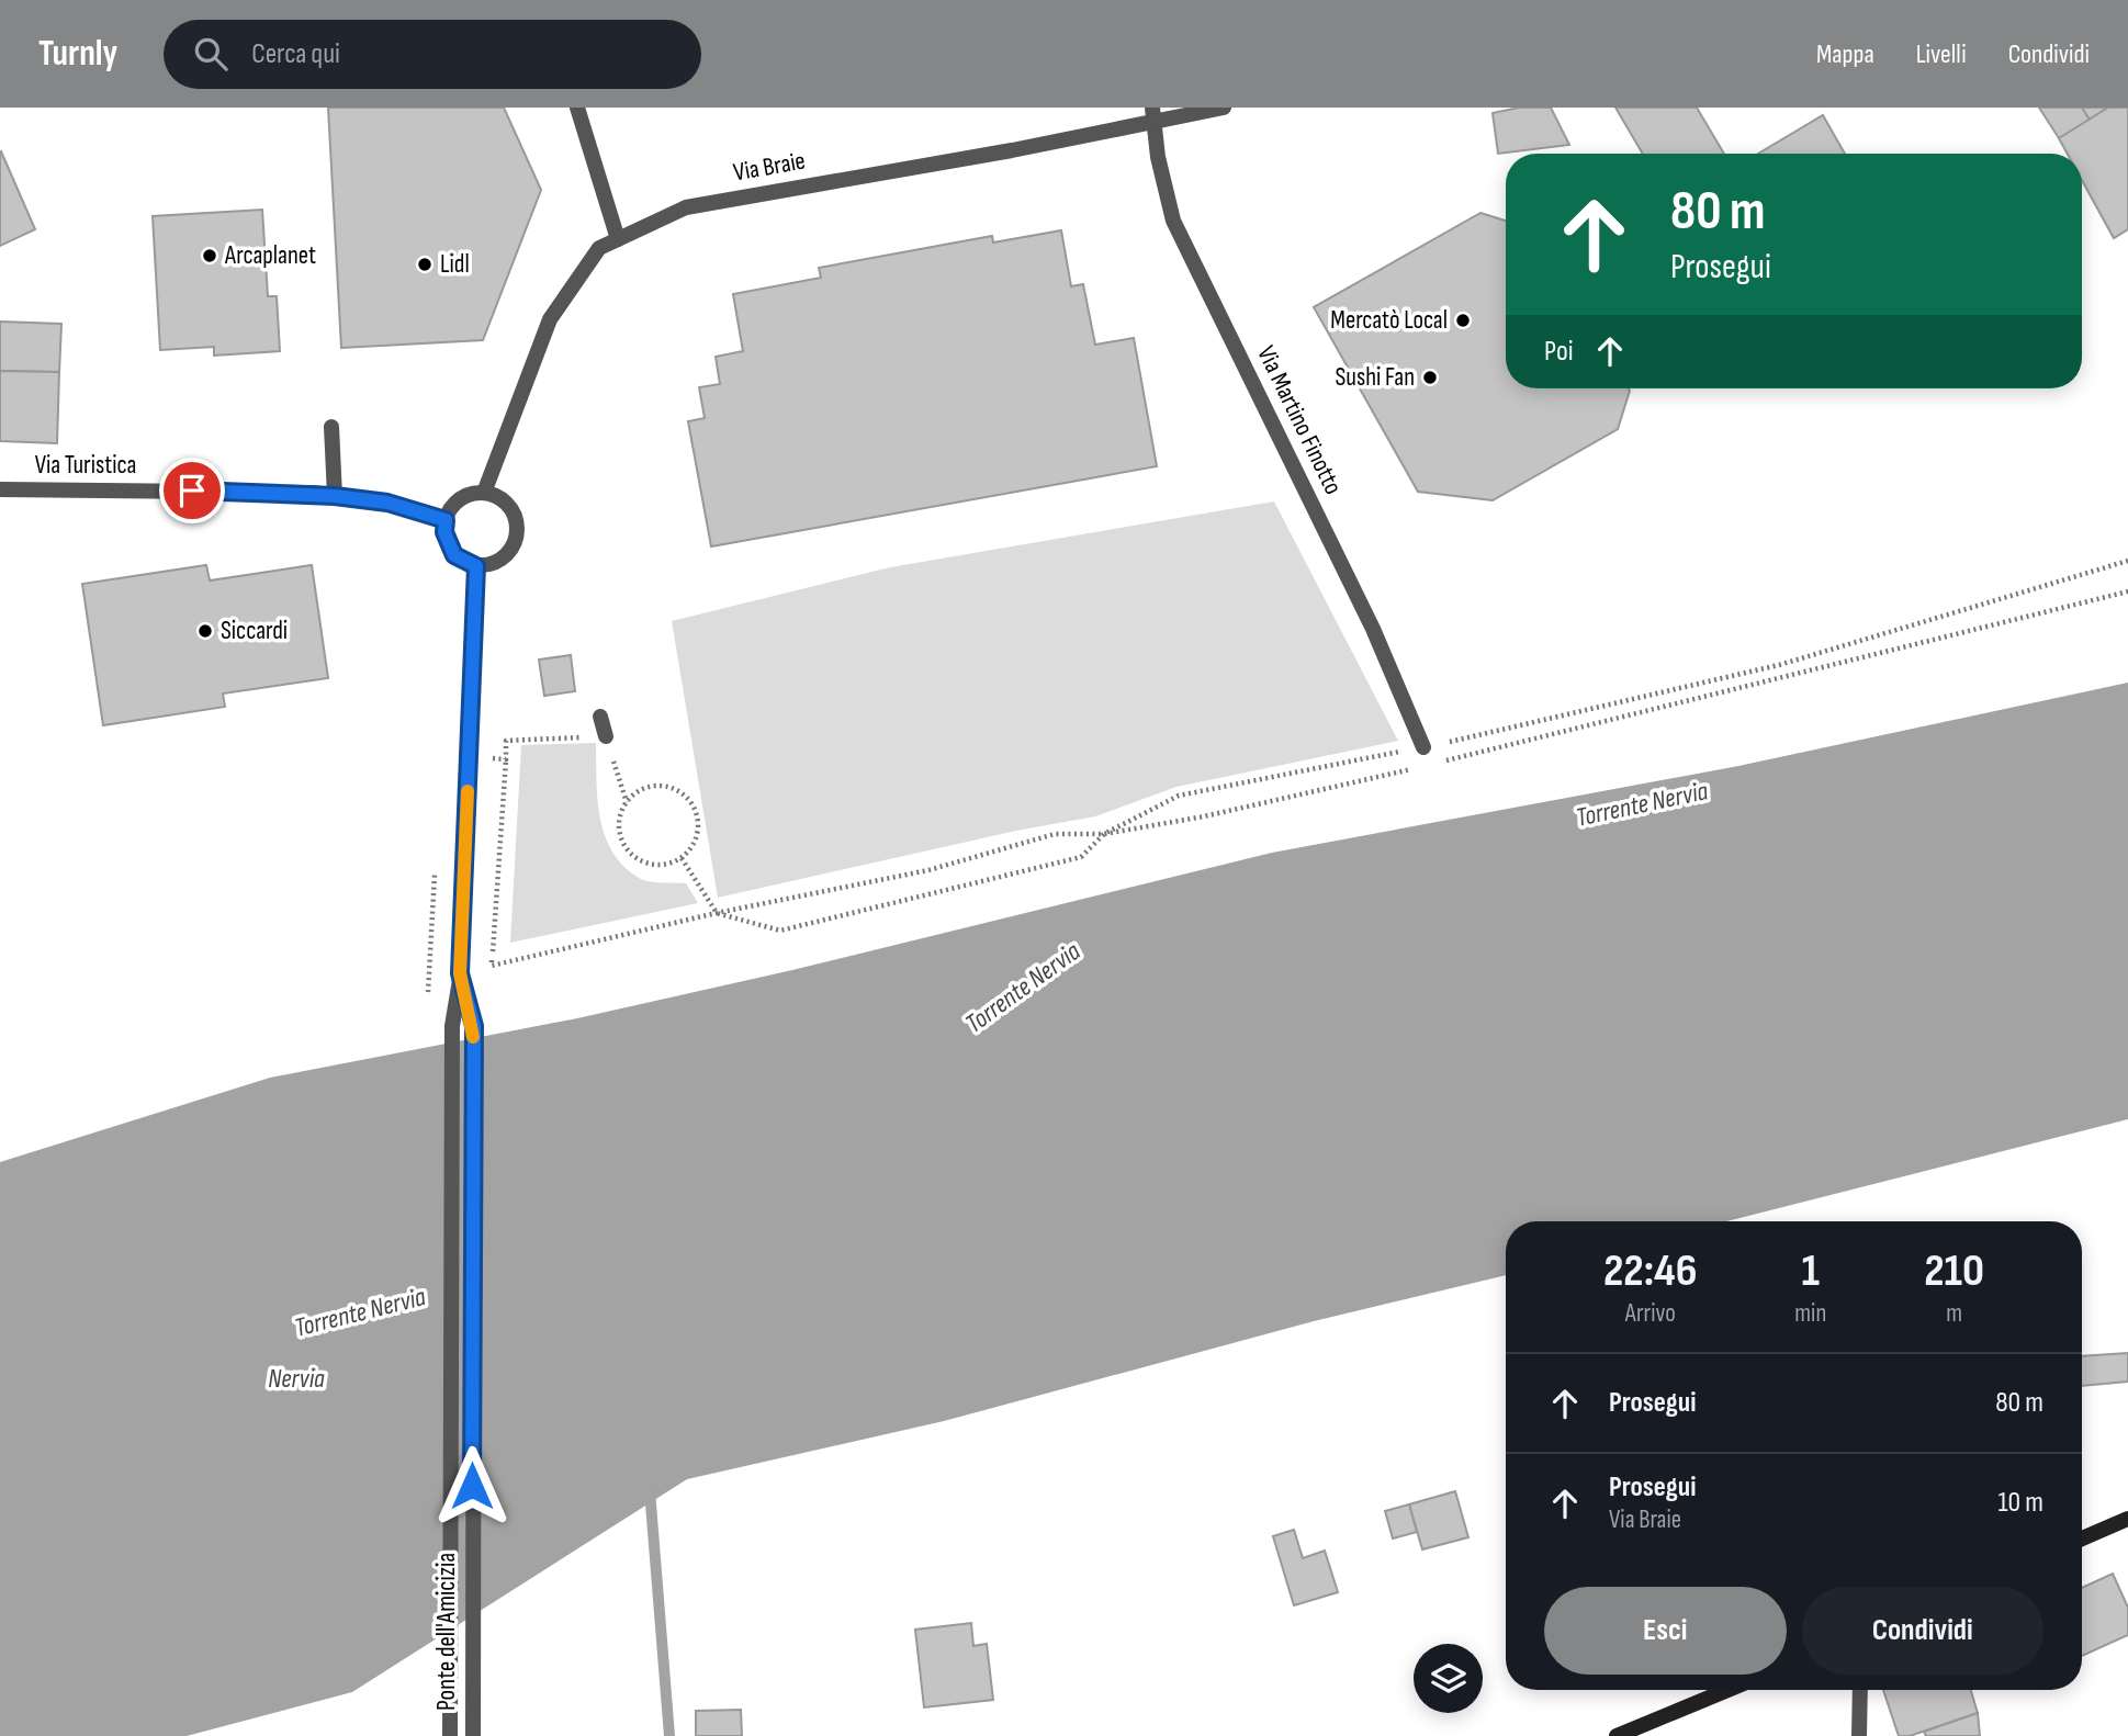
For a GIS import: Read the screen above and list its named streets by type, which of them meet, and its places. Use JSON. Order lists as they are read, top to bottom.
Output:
{
  "streets": {
    "street": [
      "Via Braie",
      "Via Martino Finotto",
      "Via Turistica",
      "Ponte dell'Amicizia"
    ]
  },
  "crossings": [
    ["Via Braie", "Via Martino Finotto"],
    ["Via Braie", "Via Turistica"]
  ],
  "water": ["Torrente Nervia", "Nervia"],
  "places": [
    "Arcaplanet",
    "Lidl",
    "Mercatò Local",
    "Sushi Fan",
    "Siccardi"
  ],
  "page": {
    "header": "Turnly",
    "search": "Cerca qui",
    "nav": ["Mappa", "Livelli", "Condividi"],
    "turn": ["80 m", "Prosegui"],
    "then": "Poi",
    "eta": [
      "22:46",
      "Arrivo",
      "1",
      "min",
      "210",
      "m"
    ],
    "list": [
      {
        "name": "Prosegui",
        "value": "80 m"
      },
      {
        "name": "Prosegui",
        "note": "Via Braie",
        "value": "10 m"
      }
    ],
    "buttons": ["Esci", "Condividi"]
  }
}
